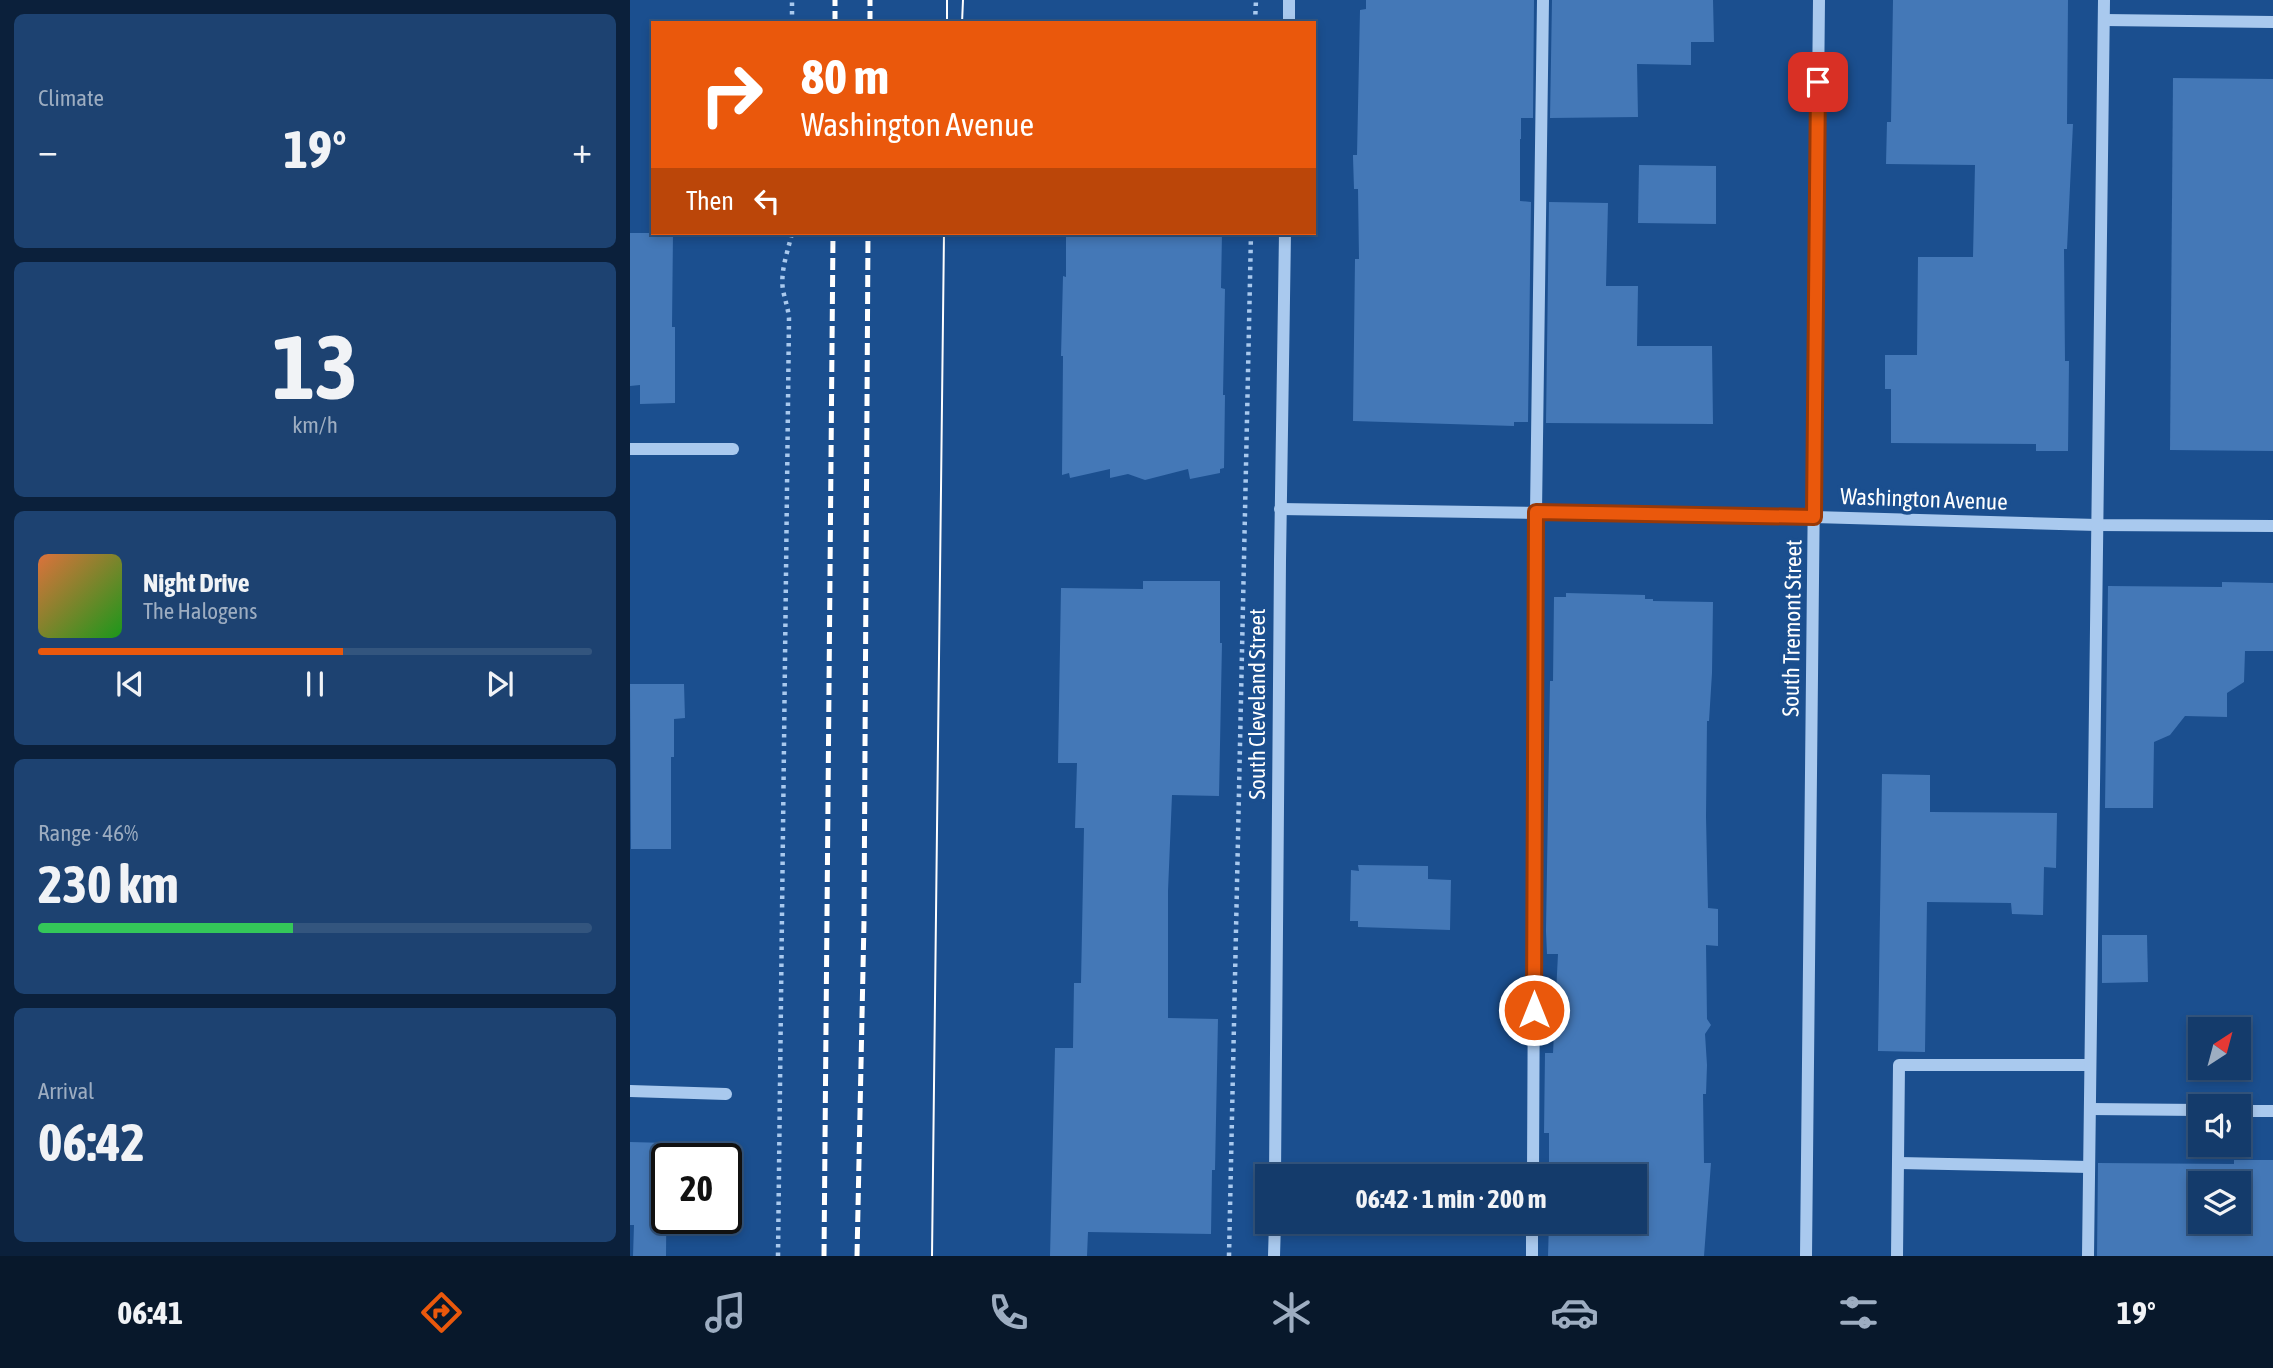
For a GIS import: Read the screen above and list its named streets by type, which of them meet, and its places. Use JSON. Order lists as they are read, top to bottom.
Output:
{
  "streets": {
    "street": ["Washington Avenue", "South Tremont Street", "South Cleveland Street"]
  },
  "crossings": [
    ["Washington Avenue", "South Tremont Street"],
    ["Washington Avenue", "South Cleveland Street"]
  ],
  "north": "top right",
  "page": {
    "tile": [
      "Climate",
      ["13", "km/h"],
      ["Range · 46%", "230 km"],
      ["Arrival", "06:42"]
    ],
    "turn": ["80 m", "Washington Avenue"],
    "heat": ["−", "19°", "+"],
    "then": "Then",
    "song": ["Night Drive", "The Halogens"],
    "limit": "20",
    "trip": "06:42 · 1 min · 200 m",
    "tabs": ["06:41", "19°"]
  }
}
